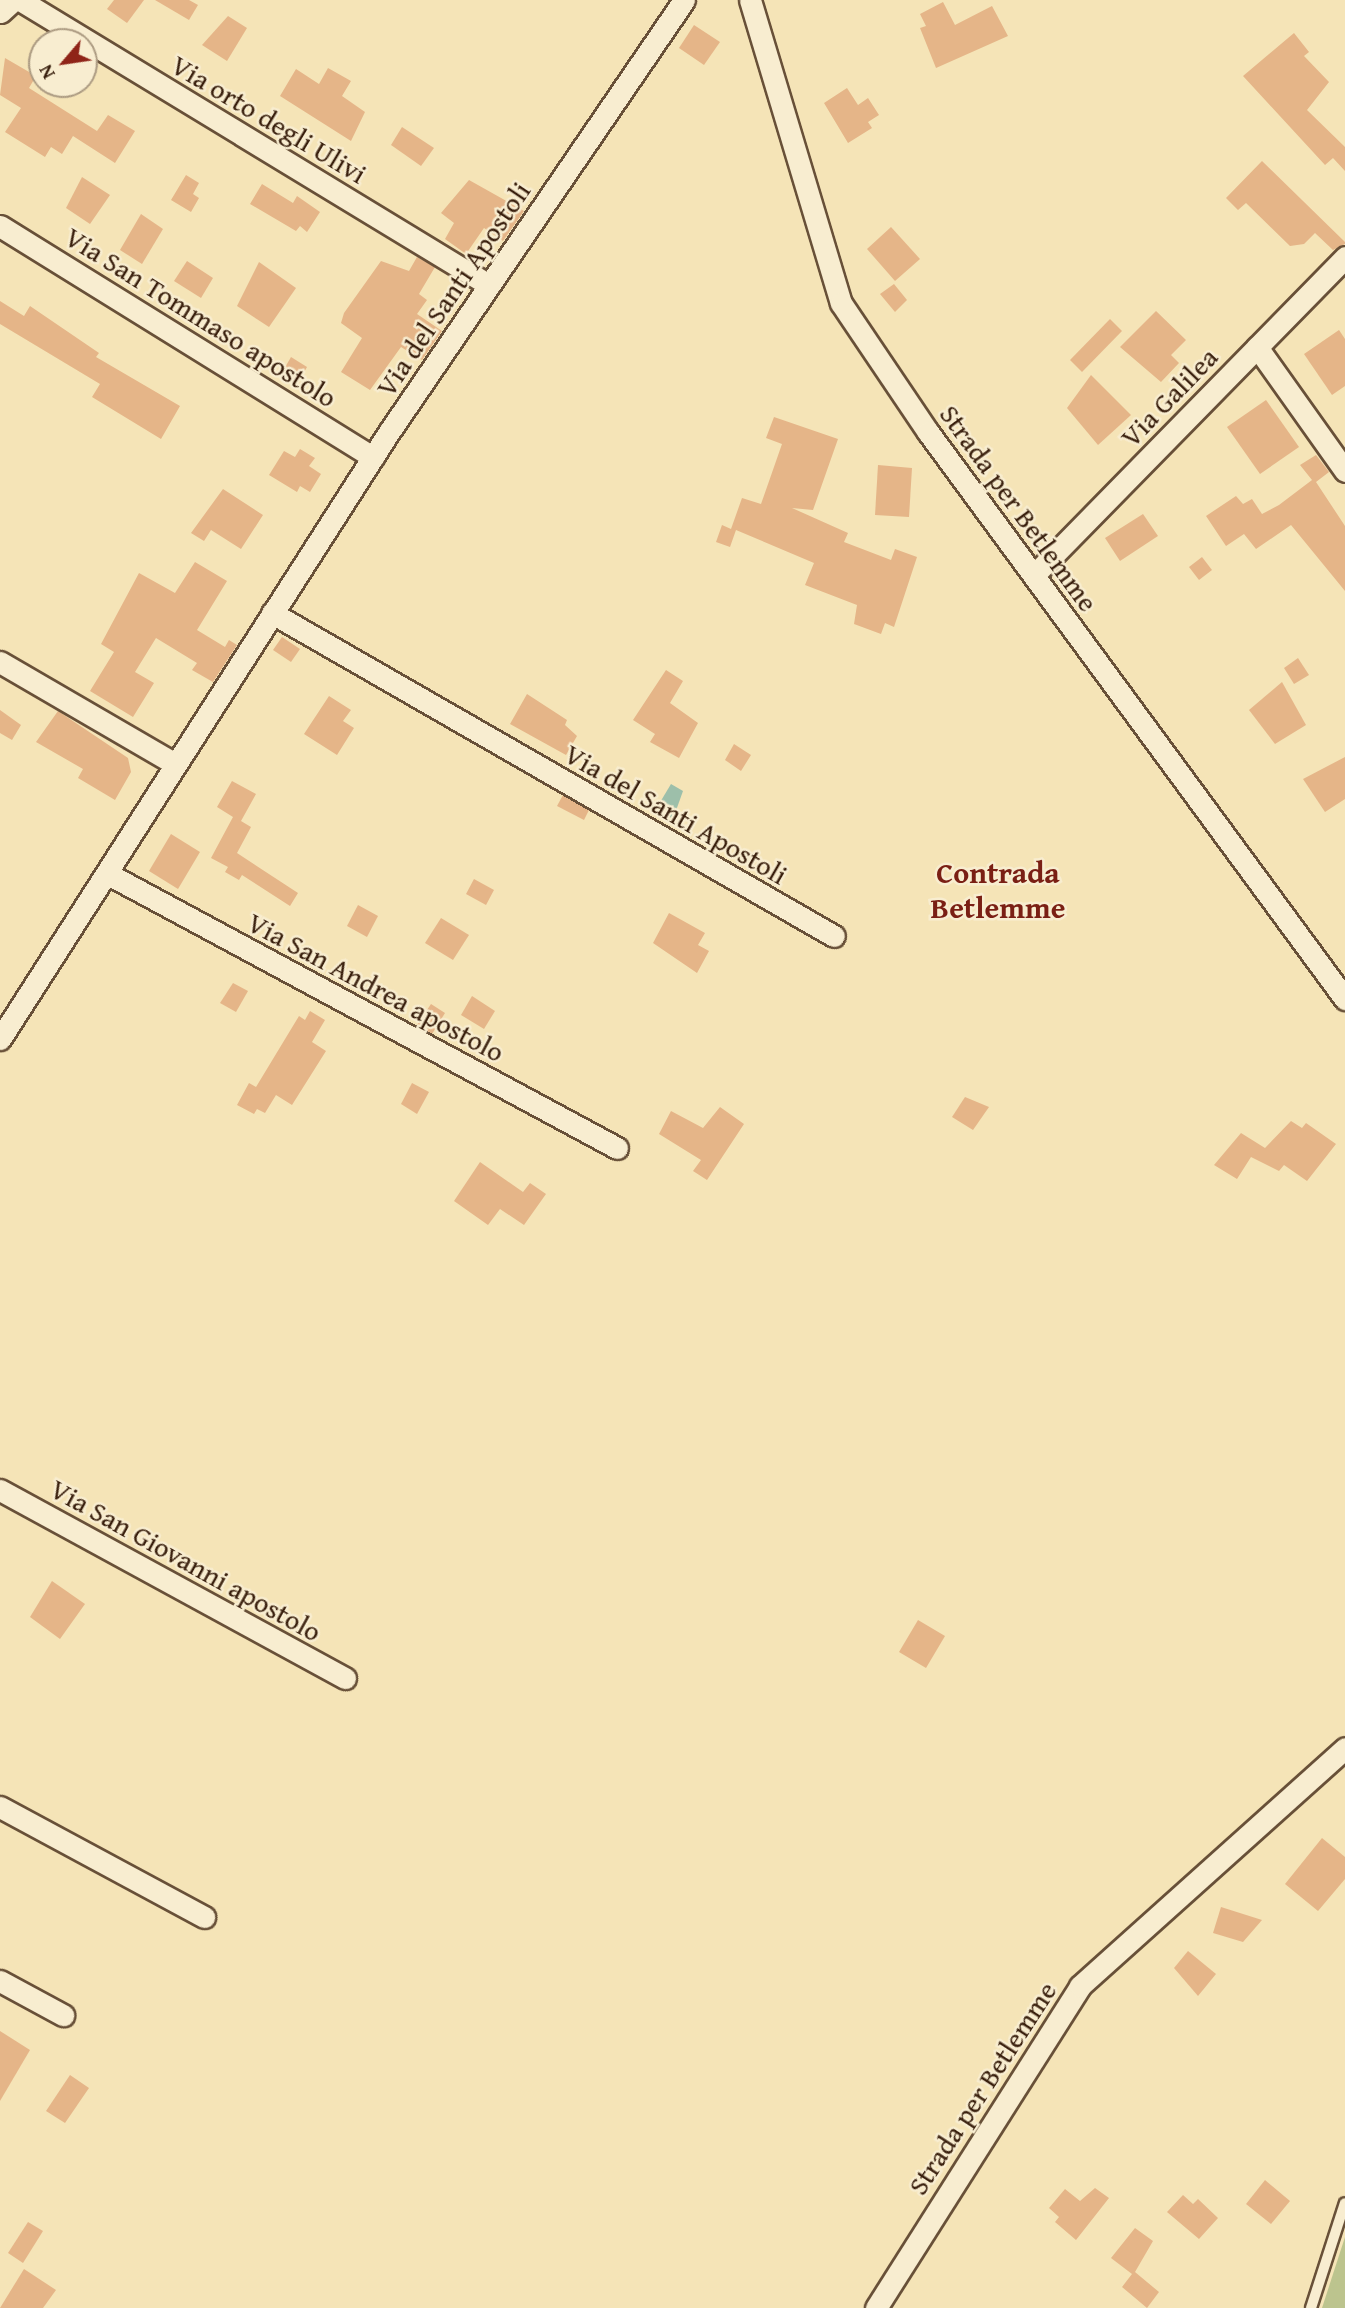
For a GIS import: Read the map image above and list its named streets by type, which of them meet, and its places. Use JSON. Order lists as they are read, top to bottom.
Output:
{
  "streets": {
    "street": [
      "Via orto degli Ulivi",
      "Via del Santi Apostoli",
      "Via San Tommaso apostolo",
      "Via Galilea",
      "Strada per Betlemme",
      "Via San Andrea apostolo",
      "Via San Giovanni apostolo"
    ]
  },
  "crossings": [
    ["Via orto degli Ulivi", "Via del Santi Apostoli"],
    ["Via del Santi Apostoli", "Via San Tommaso apostolo"],
    ["Via del Santi Apostoli", "Via San Andrea apostolo"],
    ["Via Galilea", "Strada per Betlemme"]
  ],
  "districts": ["Contrada Betlemme"],
  "north": "bottom left"
}
